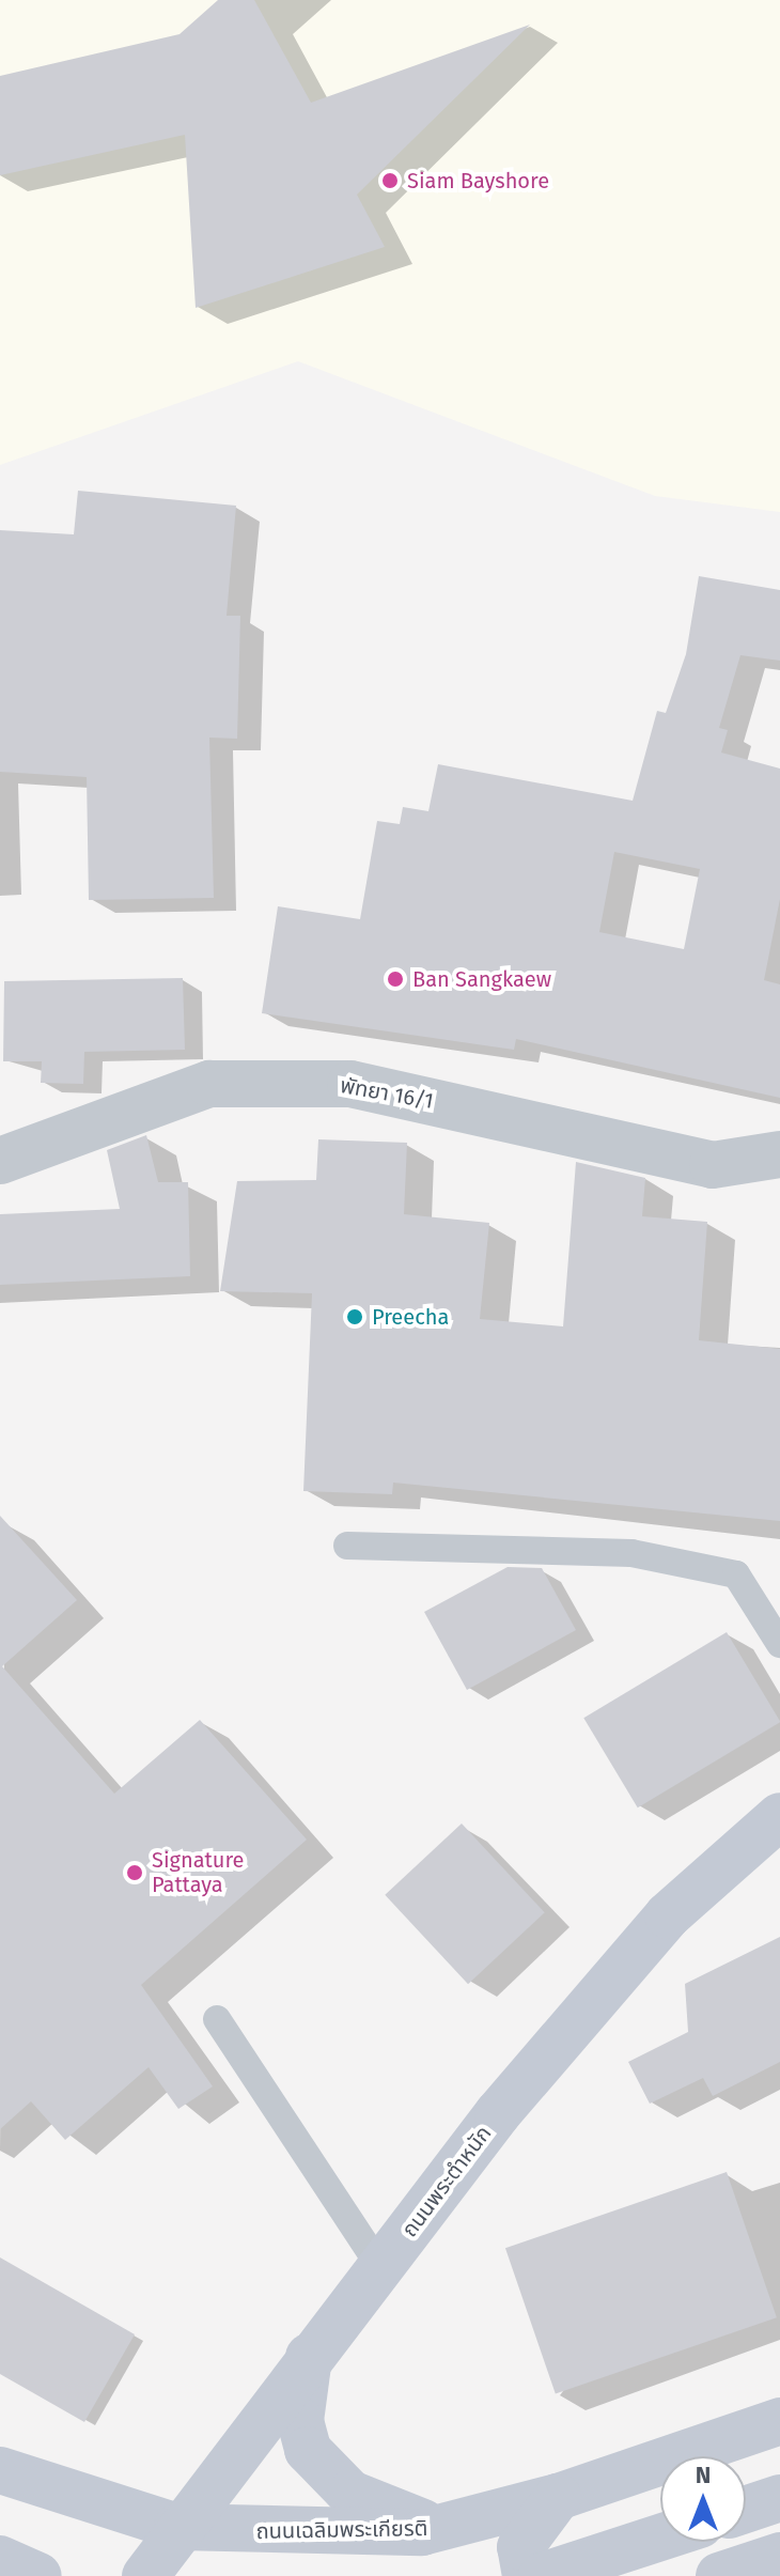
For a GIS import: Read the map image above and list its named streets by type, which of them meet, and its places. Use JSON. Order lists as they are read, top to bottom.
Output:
{
  "streets": {
    "main road": ["ถนนพระตำหนัก", "ถนนเฉลิมพระเกียรติ"],
    "street": ["พัทยา 16/1"]
  },
  "crossings": [
    ["ถนนพระตำหนัก", "ถนนเฉลิมพระเกียรติ"]
  ],
  "places": [
    "Siam Bayshore",
    "Ban Sangkaew",
    "Preecha",
    "Signature Pattaya"
  ],
  "north": "top"
}
